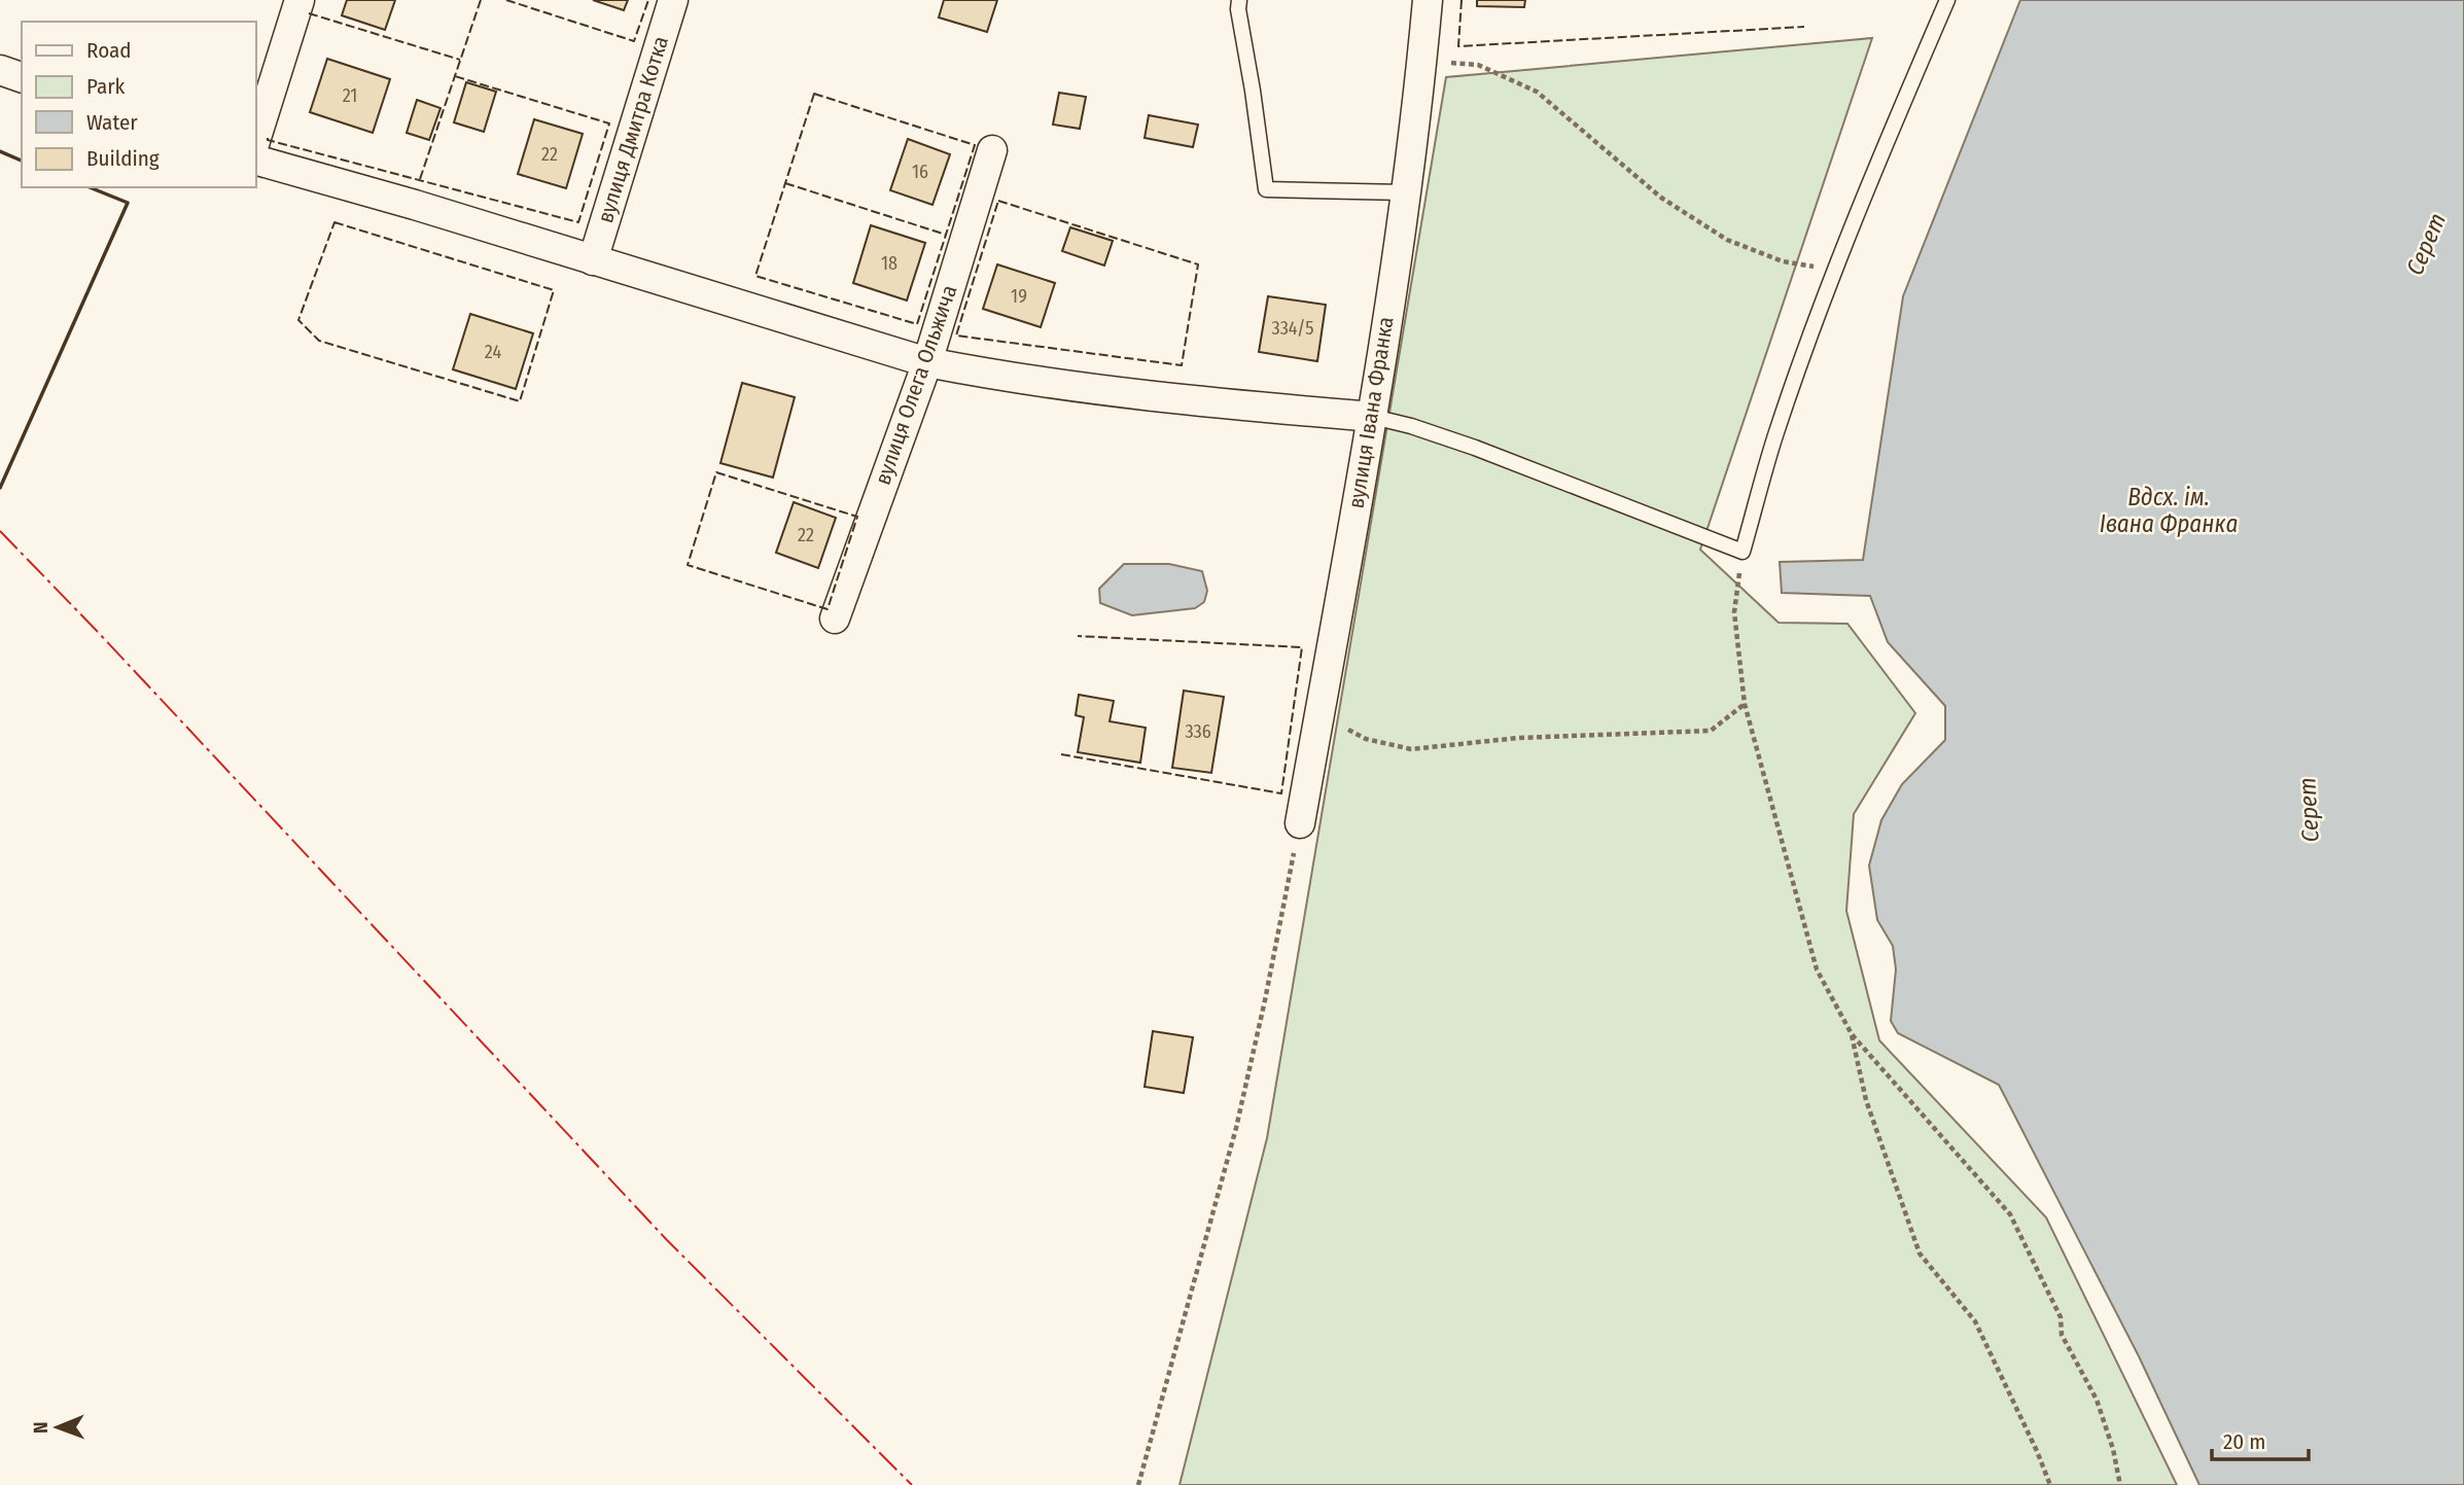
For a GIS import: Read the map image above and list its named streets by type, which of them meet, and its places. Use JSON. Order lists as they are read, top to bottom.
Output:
{
  "streets": {
    "street": ["вулиця Дмитра Котка", "вулиця Олега Ольжича", "вулиця Івана Франка"]
  },
  "water": ["Серет", "Вдсх. ім. Івана Франка"],
  "house_numbers": [
    "21",
    "22",
    "16",
    "18",
    "19",
    "334/5",
    "24",
    "22",
    "336"
  ],
  "legend": [
    "Road",
    "Park",
    "Water",
    "Building"
  ],
  "scale_bar": "20 m",
  "north": "left"
}
